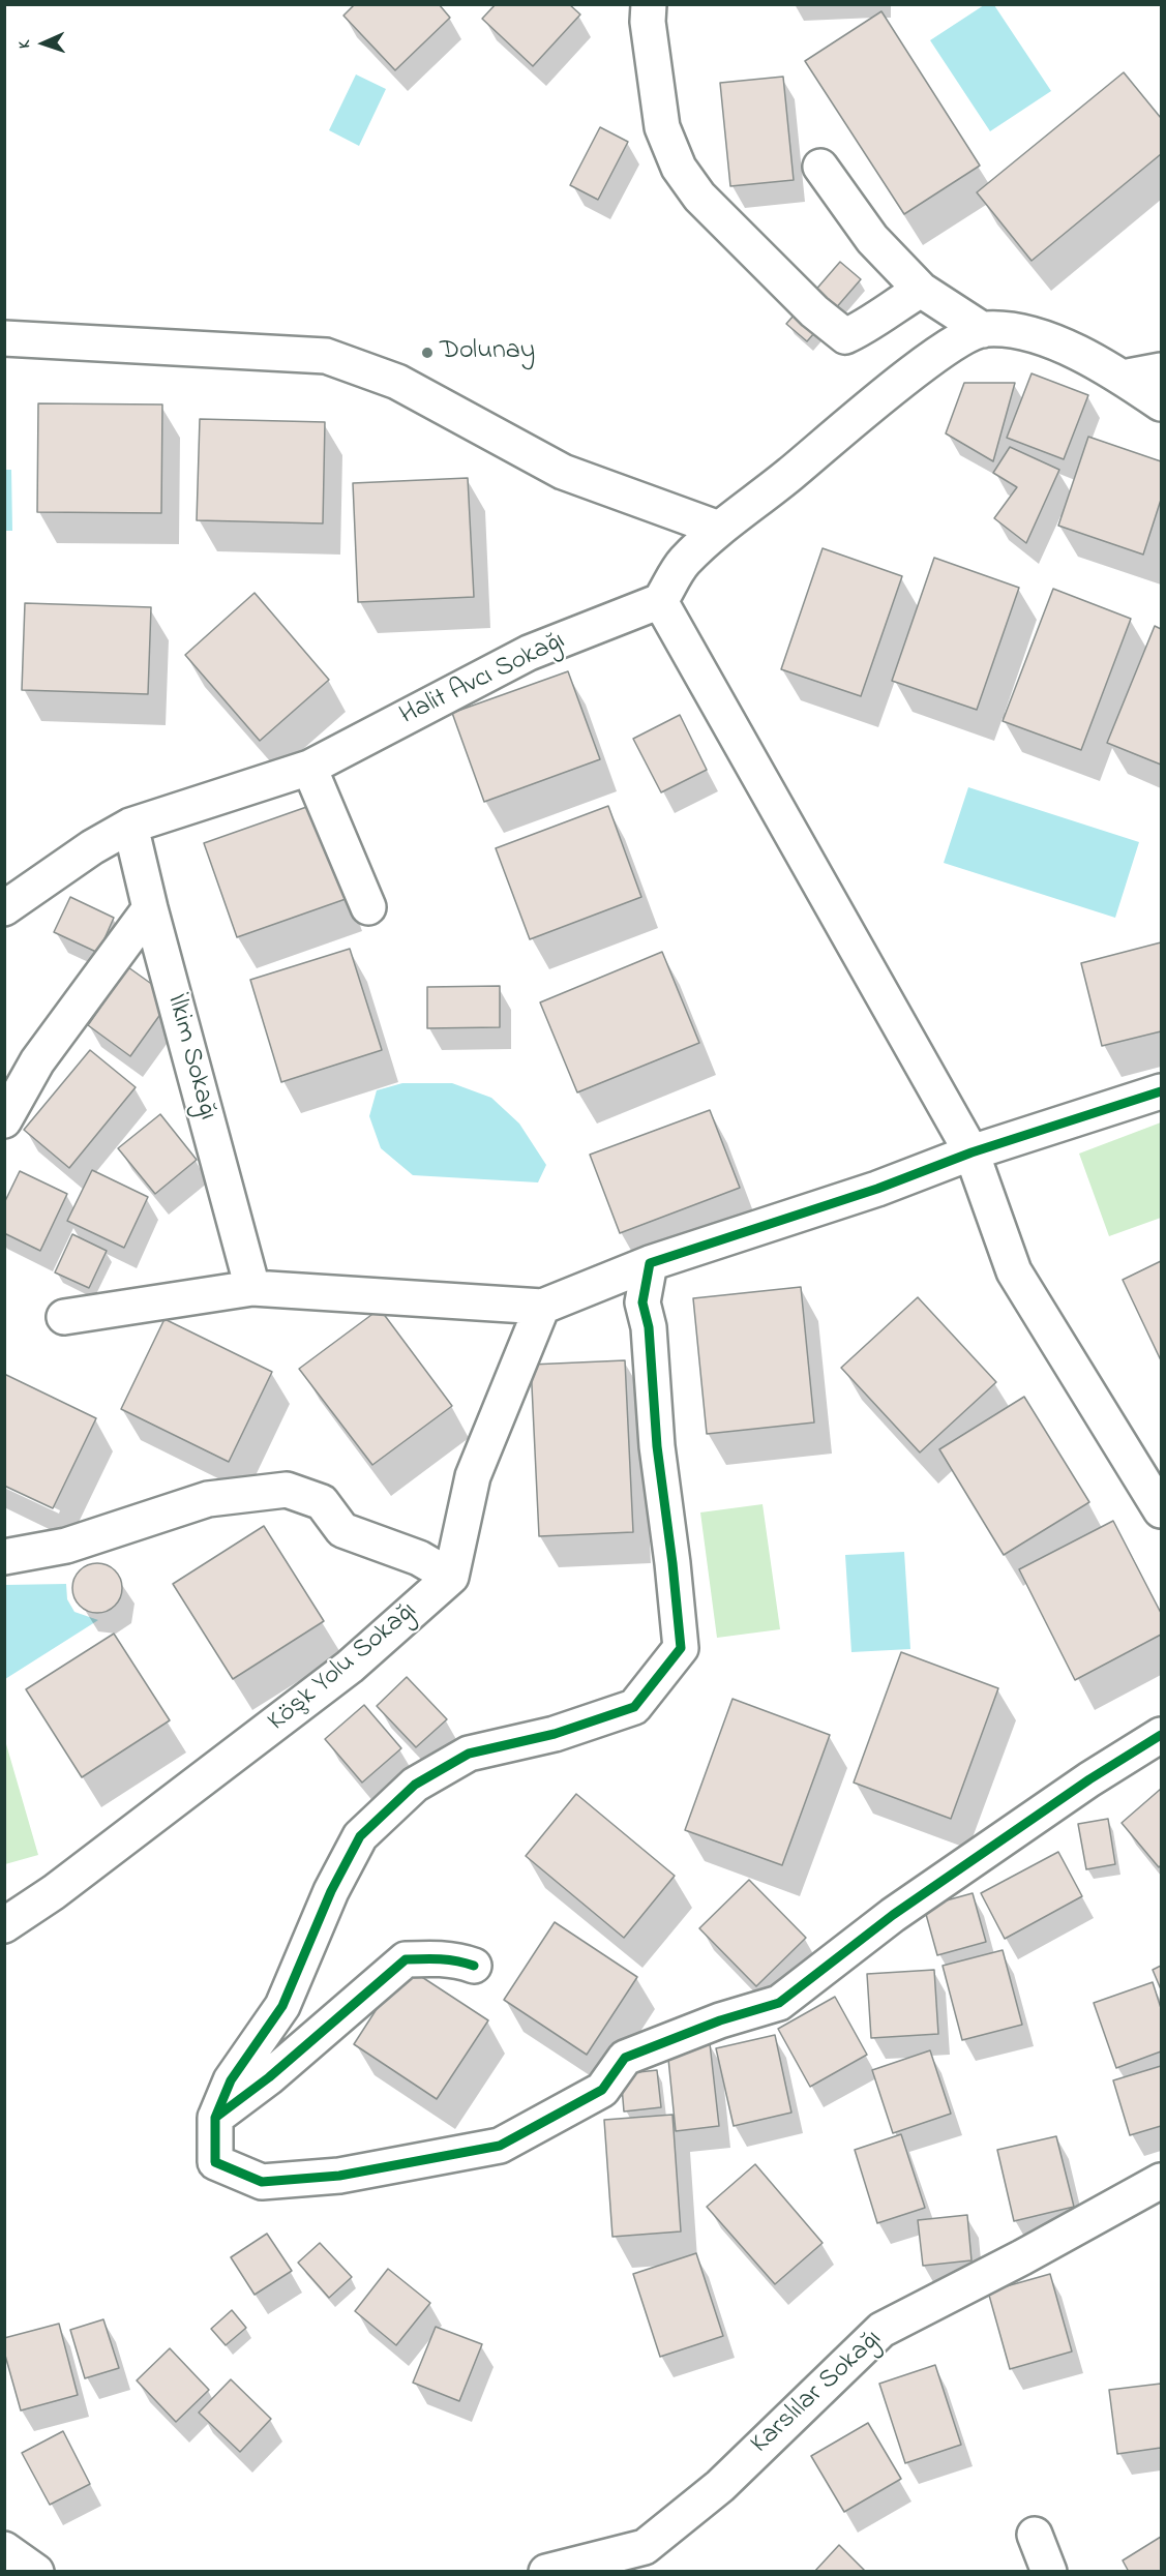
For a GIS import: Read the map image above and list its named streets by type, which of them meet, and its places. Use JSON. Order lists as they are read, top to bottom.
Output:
{
  "streets": {
    "street": [
      "Halit Avcı Sokağı",
      "İlkim Sokağı",
      "Köşk Yolu Sokağı",
      "Karslılar Sokağı"
    ]
  },
  "crossings": [
    ["Halit Avcı Sokağı", "İlkim Sokağı"]
  ],
  "places": ["Dolunay"],
  "north": "left"
}
